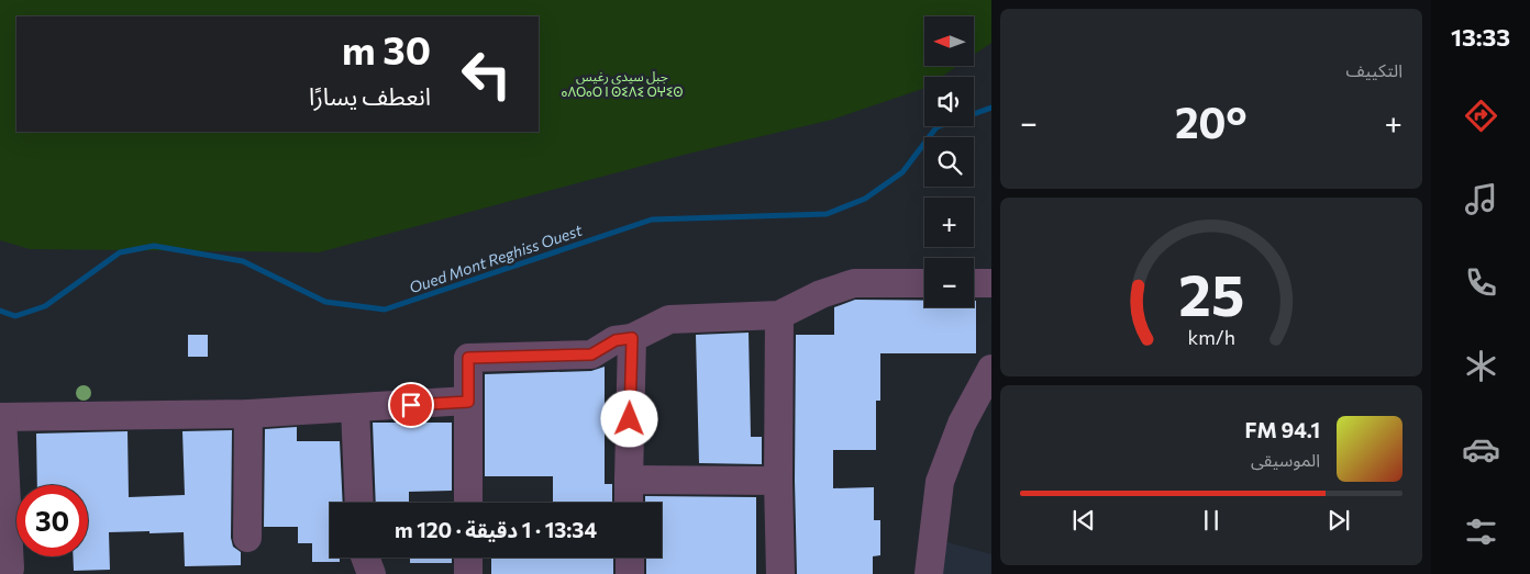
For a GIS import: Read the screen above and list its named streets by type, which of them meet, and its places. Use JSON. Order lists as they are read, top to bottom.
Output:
{
  "water": ["Oued Mont Reghiss Ouest"],
  "parks": ["جبل سيدي رغيس ⴰⴷⵔⴰⵔ ⵏ ⵙⵉⴷⵉ ⵔⵖⵉⵙ"],
  "north": "left",
  "page": {
    "tabs": "13:33",
    "tile": "التكييف",
    "map_buttons": ["+", "−"],
    "turn": ["30 m", "انعطف يسارًا"],
    "heat": ["−", "20°", "+"],
    "song": ["94.1 FM", "الموسيقى"],
    "limit": "30",
    "trip": "13:34 · 1 دقيقة · 120 m",
    "gauge": ["25", "km/h"]
  }
}
